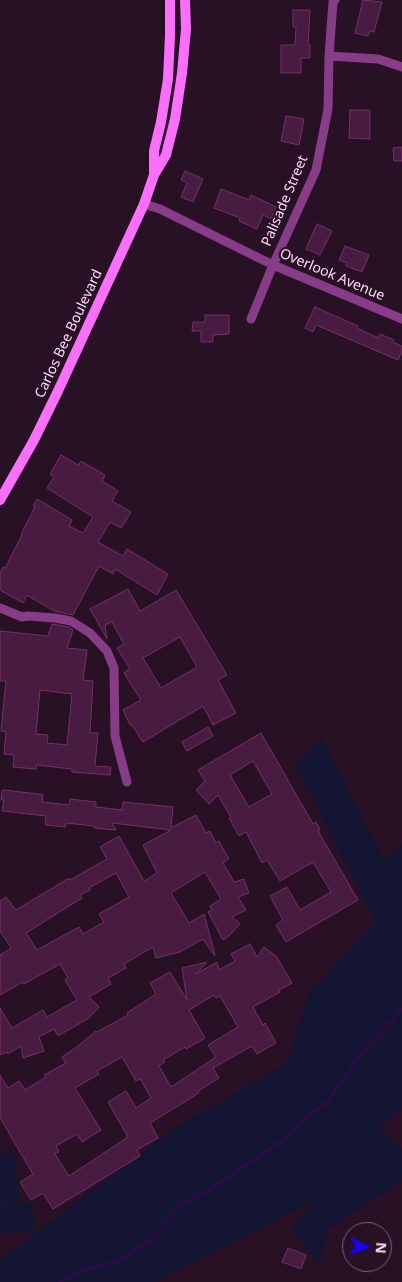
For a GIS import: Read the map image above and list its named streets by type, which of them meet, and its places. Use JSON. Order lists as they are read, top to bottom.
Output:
{
  "streets": {
    "main road": ["Carlos Bee Boulevard"],
    "street": ["Palisade Street", "Overlook Avenue"]
  },
  "crossings": [
    ["Palisade Street", "Overlook Avenue"],
    ["Overlook Avenue", "Carlos Bee Boulevard"]
  ],
  "north": "right"
}
